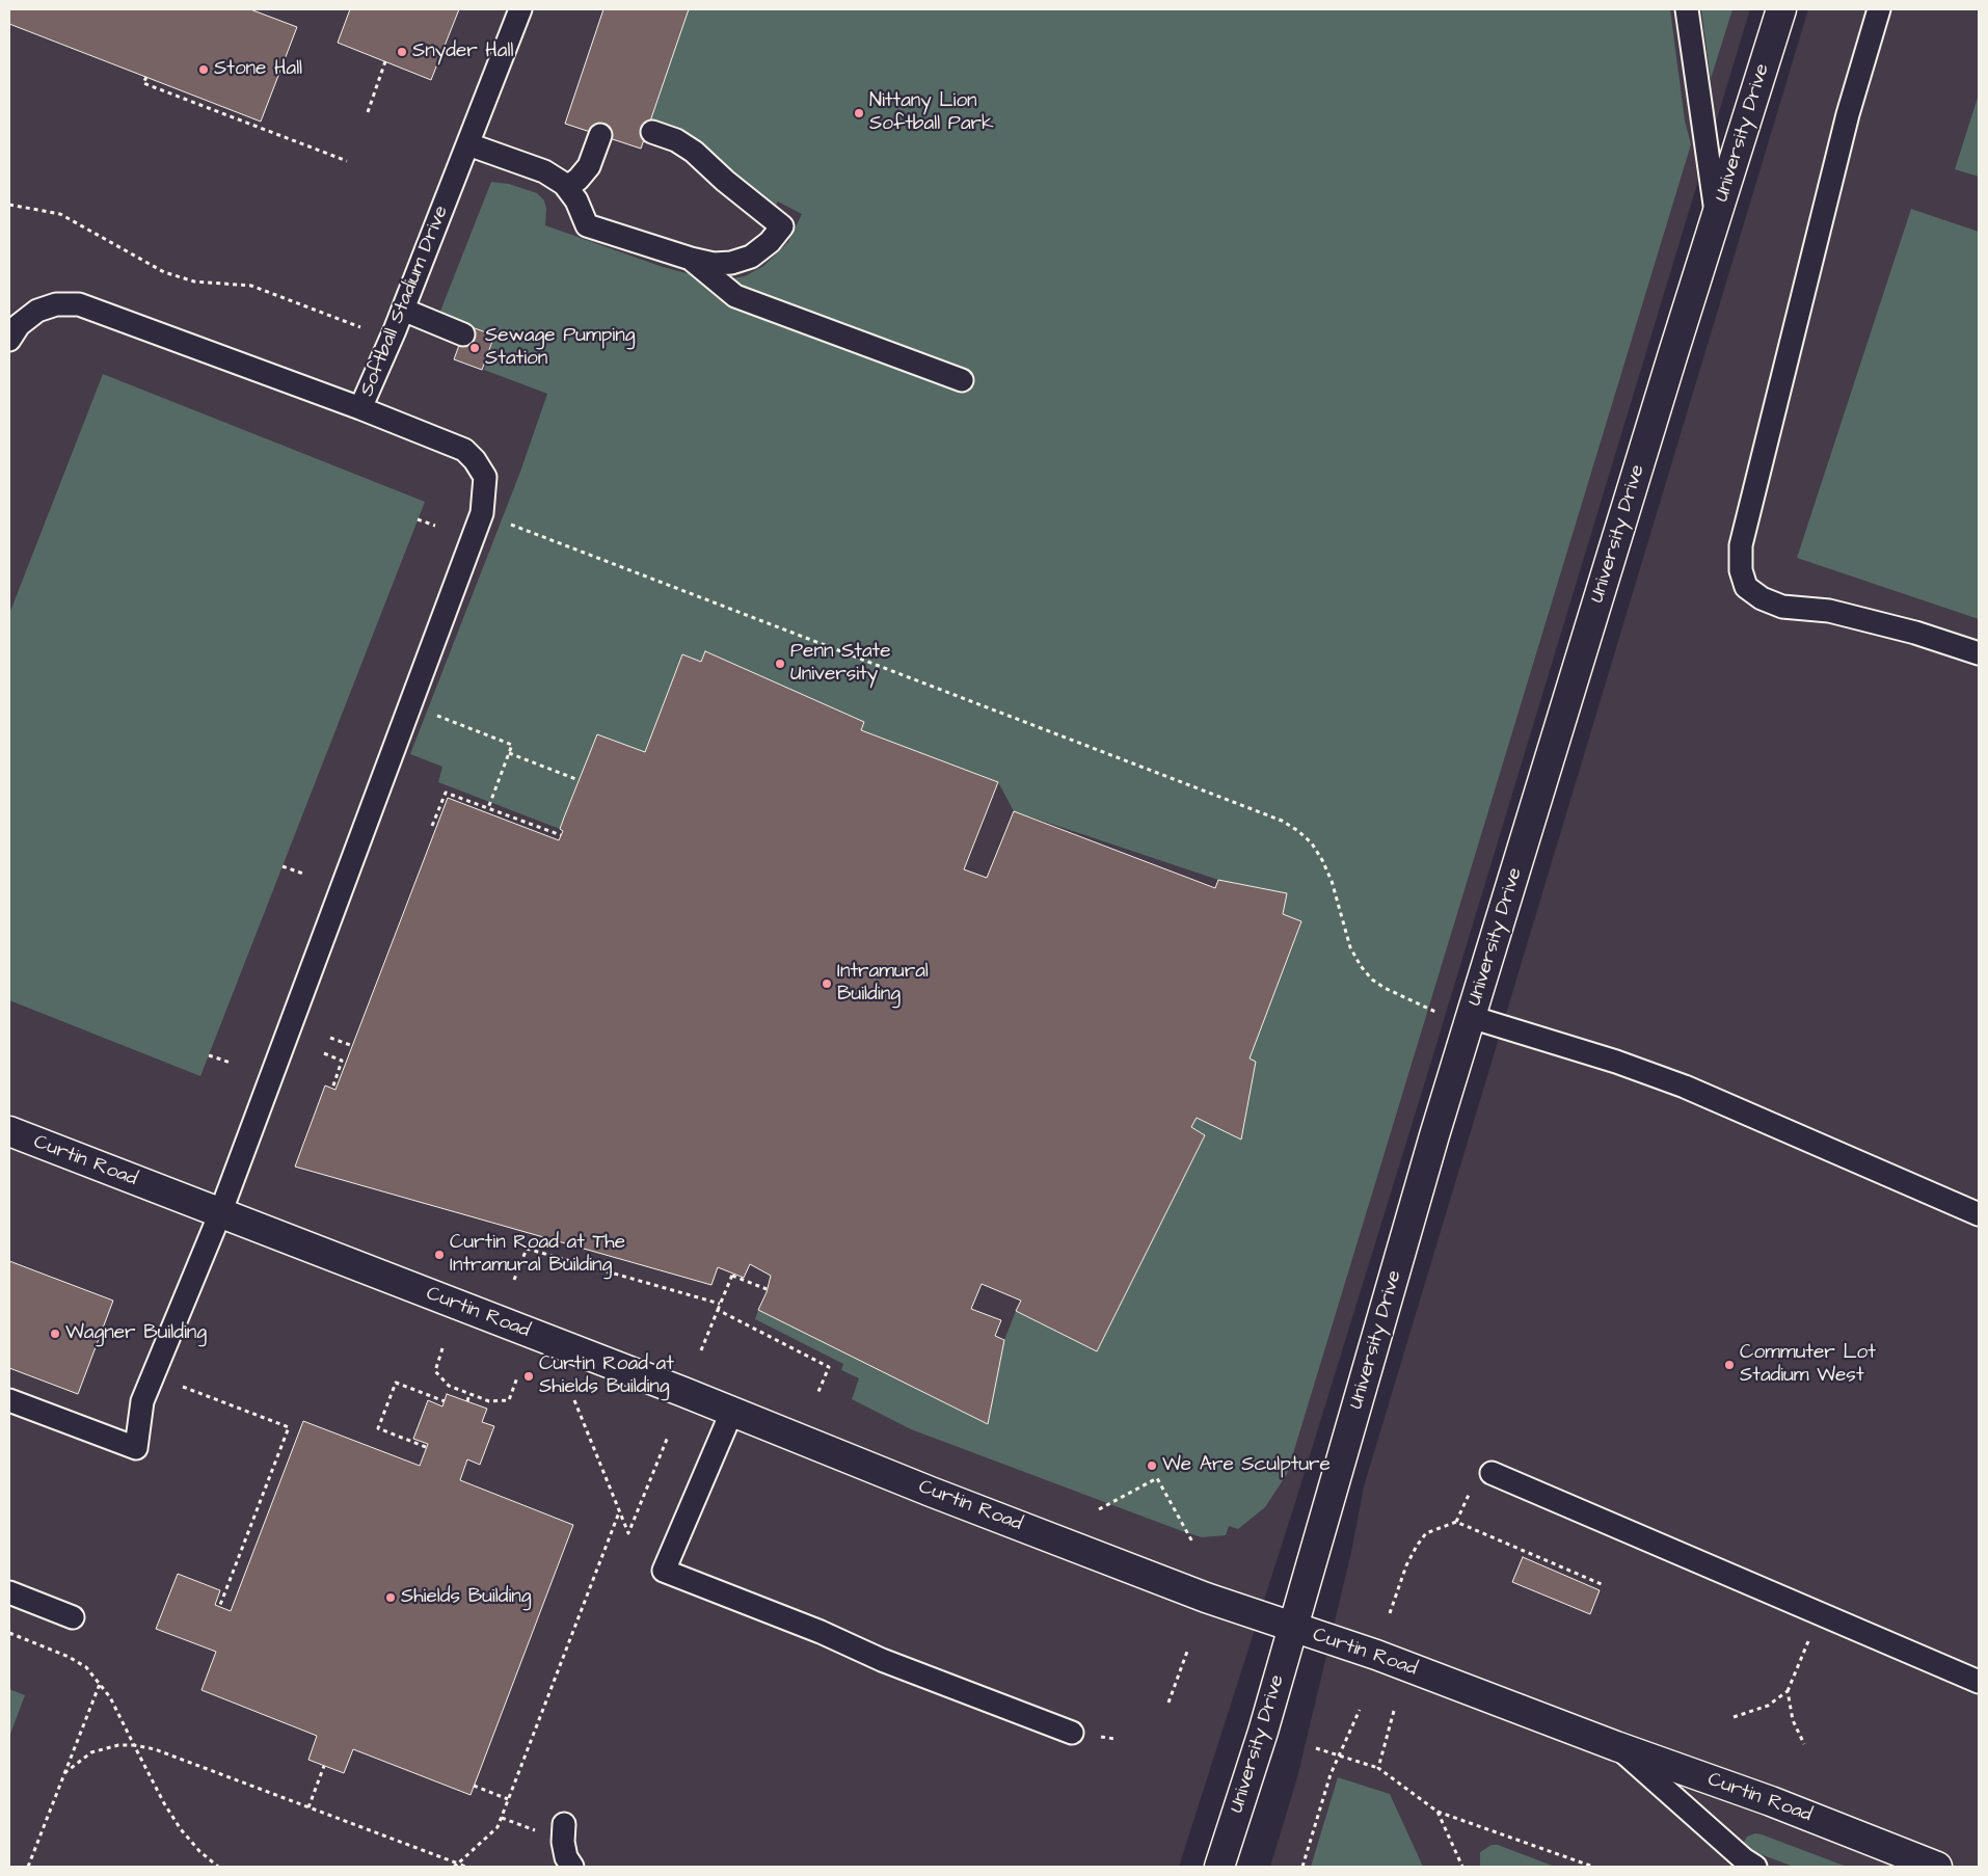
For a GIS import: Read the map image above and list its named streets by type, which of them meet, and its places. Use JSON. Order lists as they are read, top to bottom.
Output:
{
  "streets": {
    "street": ["University Drive", "Curtin Road"],
    "lane": ["Softball Stadium Drive"]
  },
  "crossings": [
    ["University Drive", "Curtin Road"]
  ],
  "places": [
    "Snyder Hall",
    "Stone Hall",
    "Nittany Lion Softball Park",
    "Sewage Pumping Station",
    "Penn State University",
    "Intramural Building",
    "Curtin Road at The Intramural Building",
    "Wagner Building",
    "Commuter Lot Stadium West",
    "Curtin Road at Shields Building",
    "We Are Sculpture",
    "Shields Building"
  ]
}
